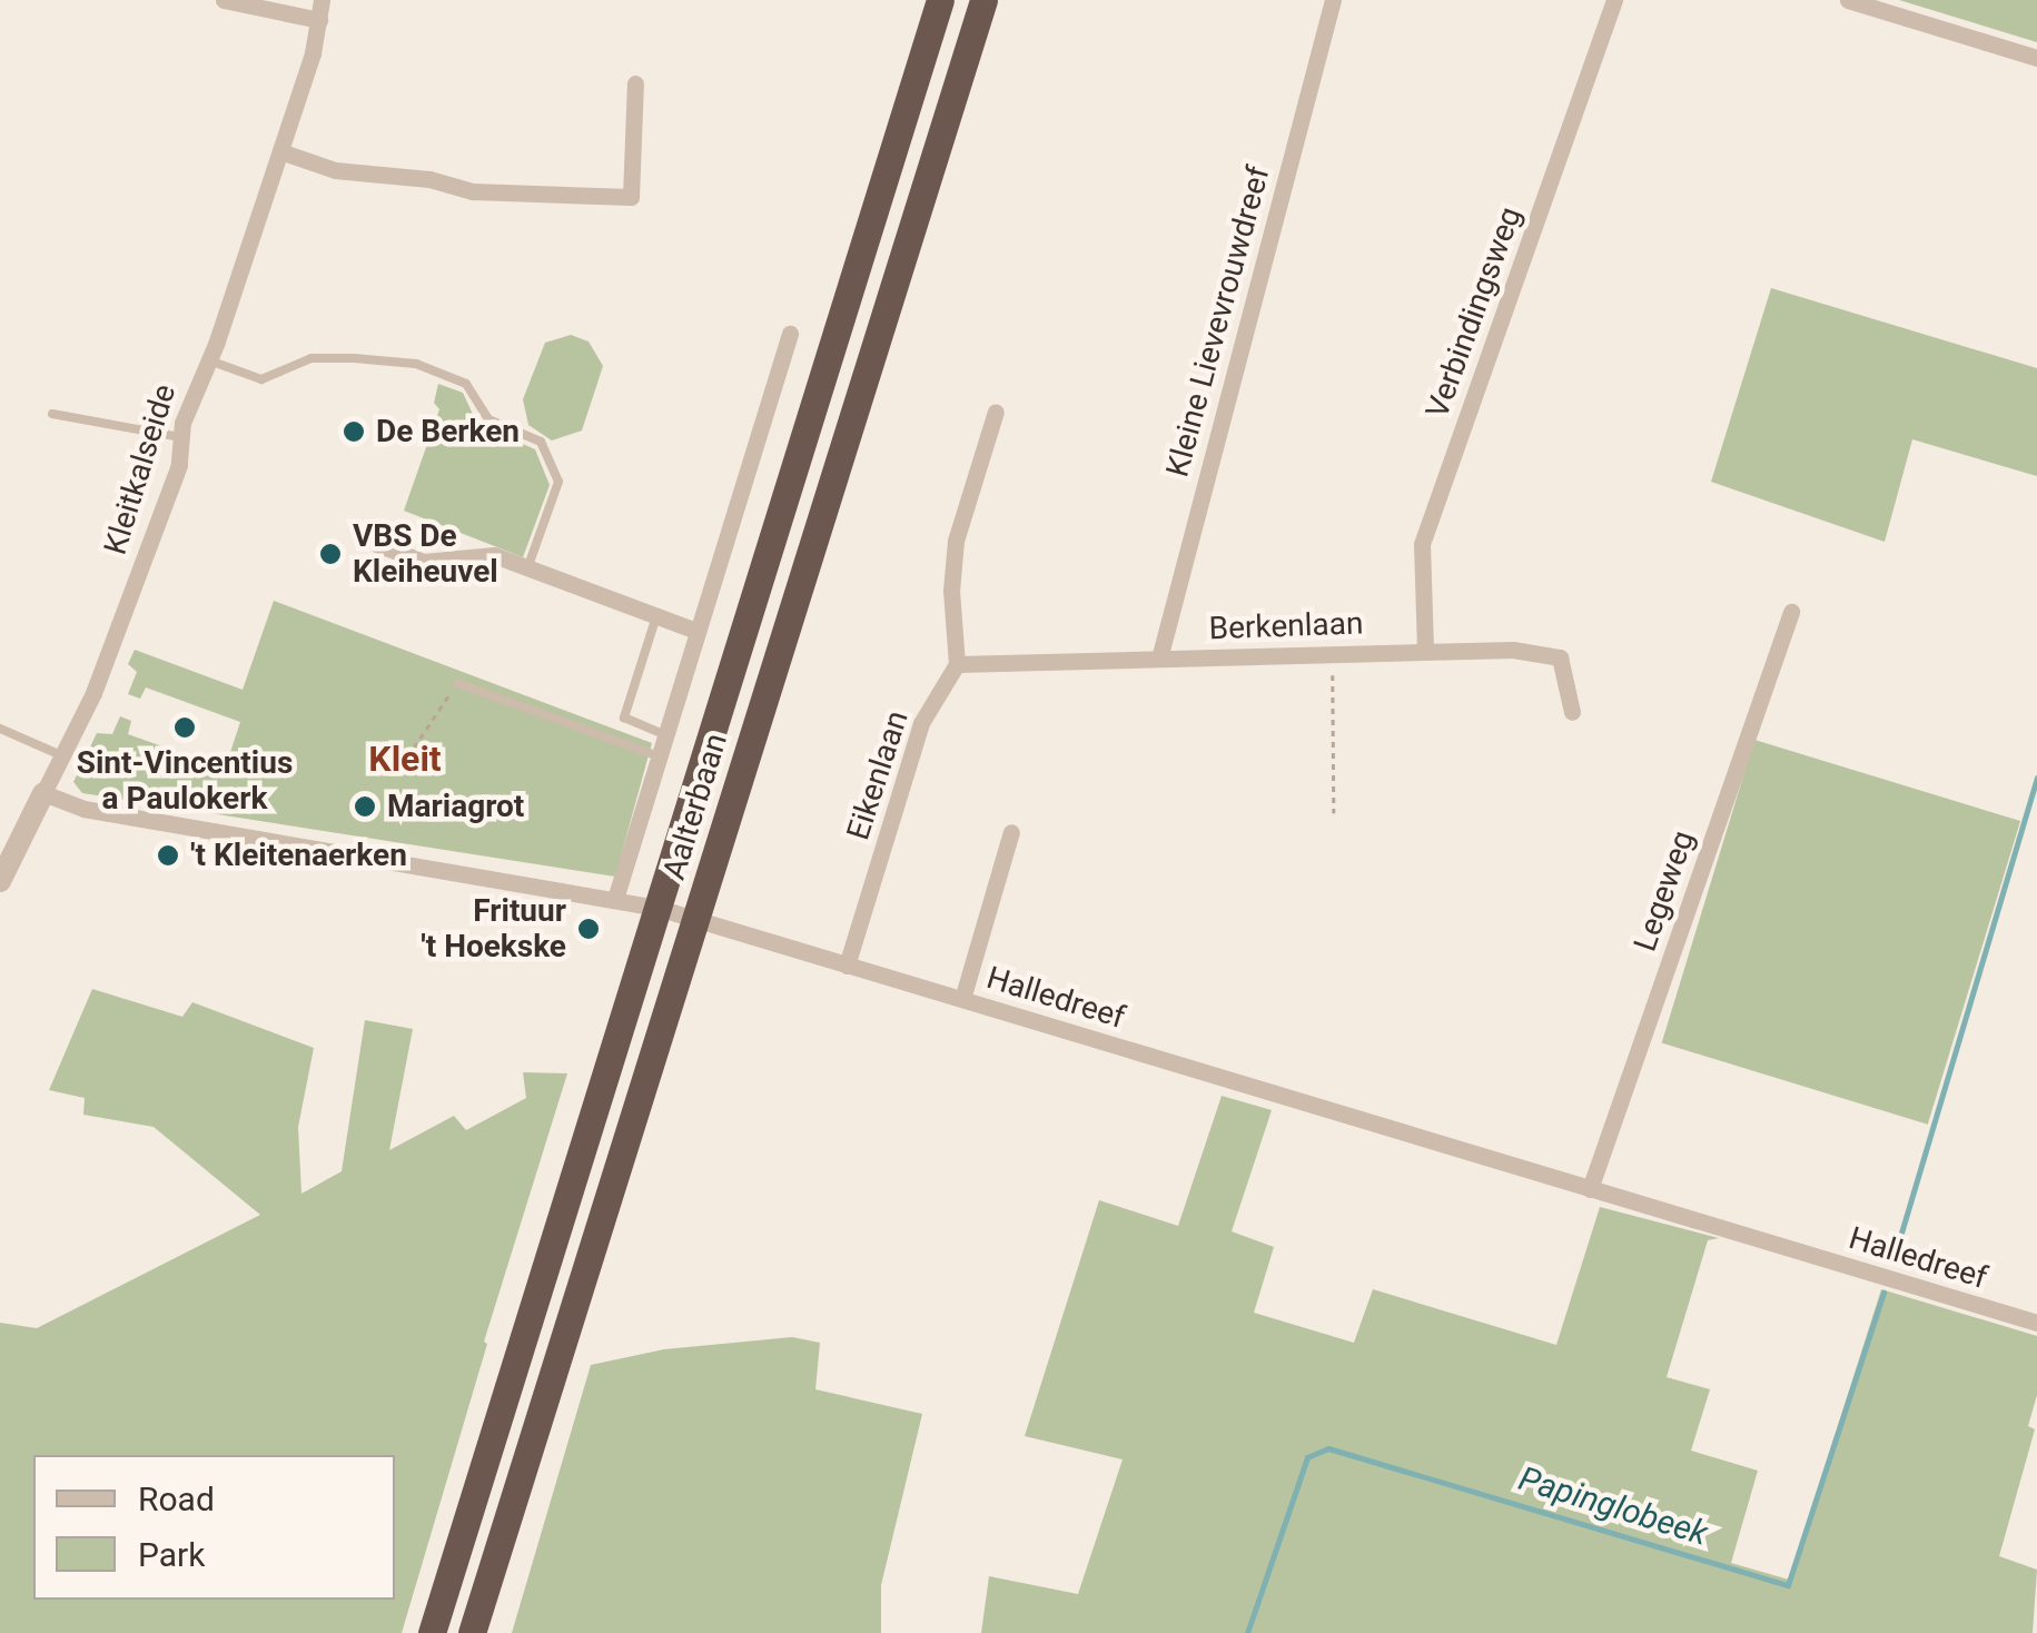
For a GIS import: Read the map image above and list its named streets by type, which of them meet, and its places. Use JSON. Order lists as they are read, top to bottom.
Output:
{
  "streets": {
    "highway": ["Aalterbaan"],
    "street": [
      "Verbindingsweg",
      "Kleine Lievevrouwdreef",
      "Kleitkalseide",
      "Berkenlaan",
      "Eikenlaan",
      "Legeweg",
      "Halledreef"
    ]
  },
  "crossings": [
    ["Verbindingsweg", "Berkenlaan"],
    ["Kleine Lievevrouwdreef", "Berkenlaan"],
    ["Kleitkalseide", "Halledreef"],
    ["Berkenlaan", "Eikenlaan"],
    ["Eikenlaan", "Halledreef"],
    ["Aalterbaan", "Halledreef"],
    ["Legeweg", "Halledreef"]
  ],
  "districts": ["Kleit"],
  "water": ["Papinglobeek"],
  "places": [
    "De Berken",
    "VBS De Kleiheuvel",
    "Sint-Vincentius a Paulokerk",
    "Mariagrot",
    "'t Kleitenaerken",
    "Frituur 't Hoekske"
  ],
  "legend": ["Road", "Park"]
}
